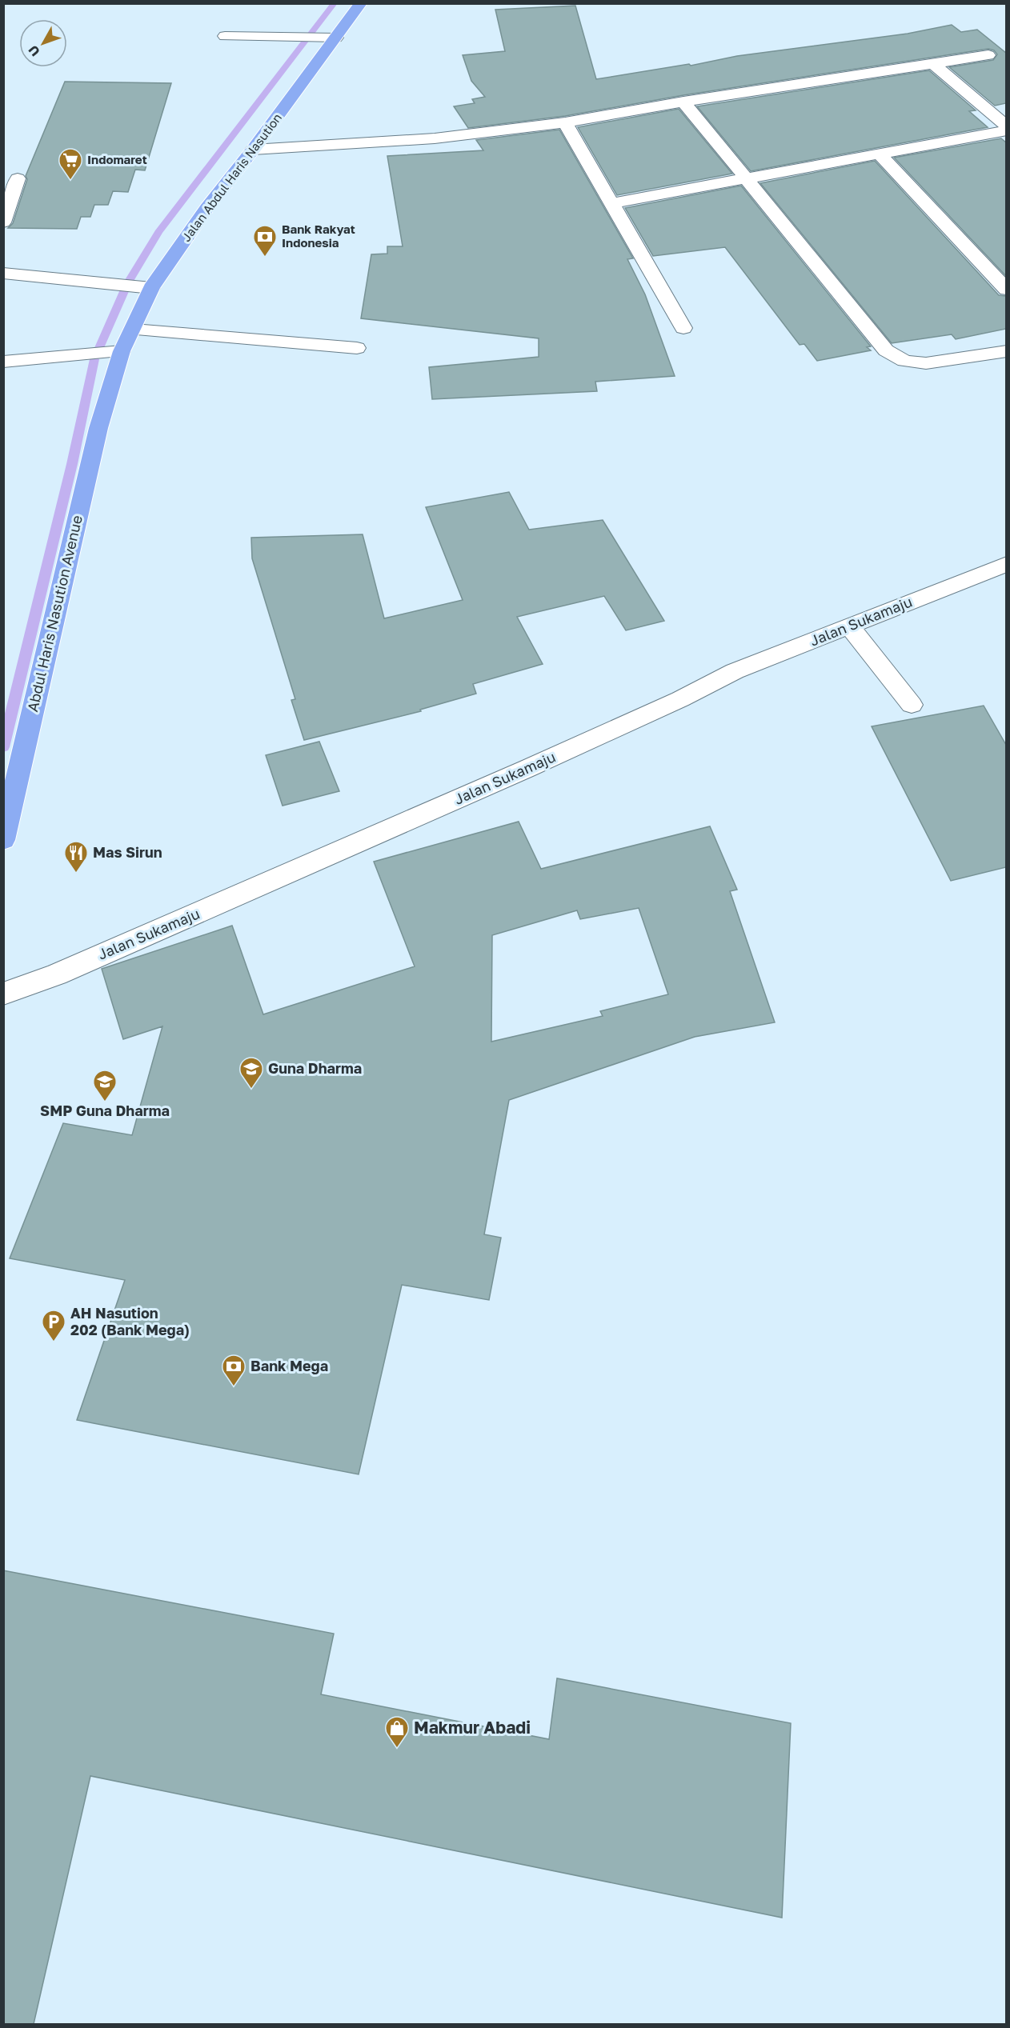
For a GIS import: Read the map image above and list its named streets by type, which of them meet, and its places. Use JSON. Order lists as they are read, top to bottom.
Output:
{
  "streets": {
    "highway": ["Jalan Abdul Haris Nasution", "Abdul Haris Nasution Avenue"],
    "street": ["Jalan Sukamaju"]
  },
  "crossings": [
    ["Jalan Abdul Haris Nasution", "Abdul Haris Nasution Avenue"]
  ],
  "places": {
    "supermarket": ["Indomaret"],
    "bank": ["Bank Rakyat Indonesia", "Bank Mega"],
    "restaurant": ["Mas Sirun"],
    "school or university": ["Guna Dharma", "SMP Guna Dharma"],
    "parking": ["AH Nasution 202 (Bank Mega)"],
    "shop": ["Makmur Abadi"]
  },
  "north": "bottom left"
}
